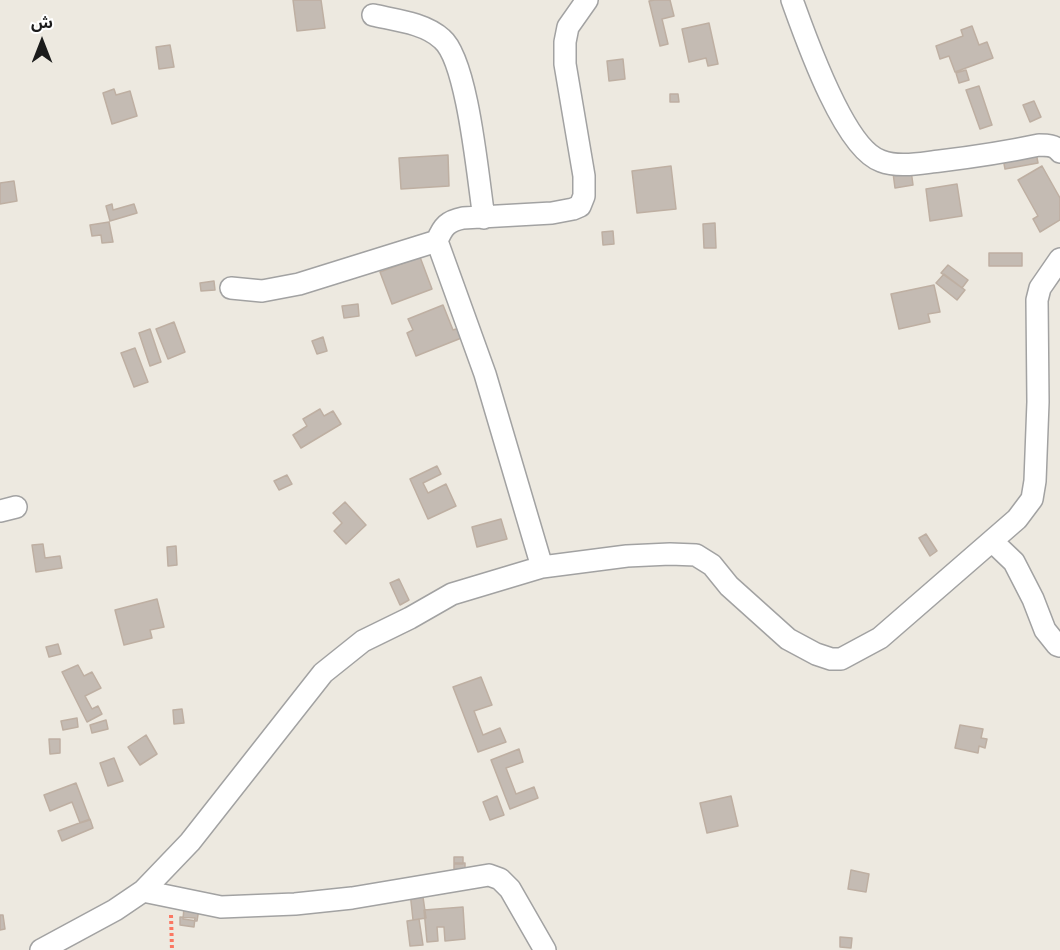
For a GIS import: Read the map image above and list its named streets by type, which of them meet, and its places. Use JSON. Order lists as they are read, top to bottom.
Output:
{
  "north": "top"
}
